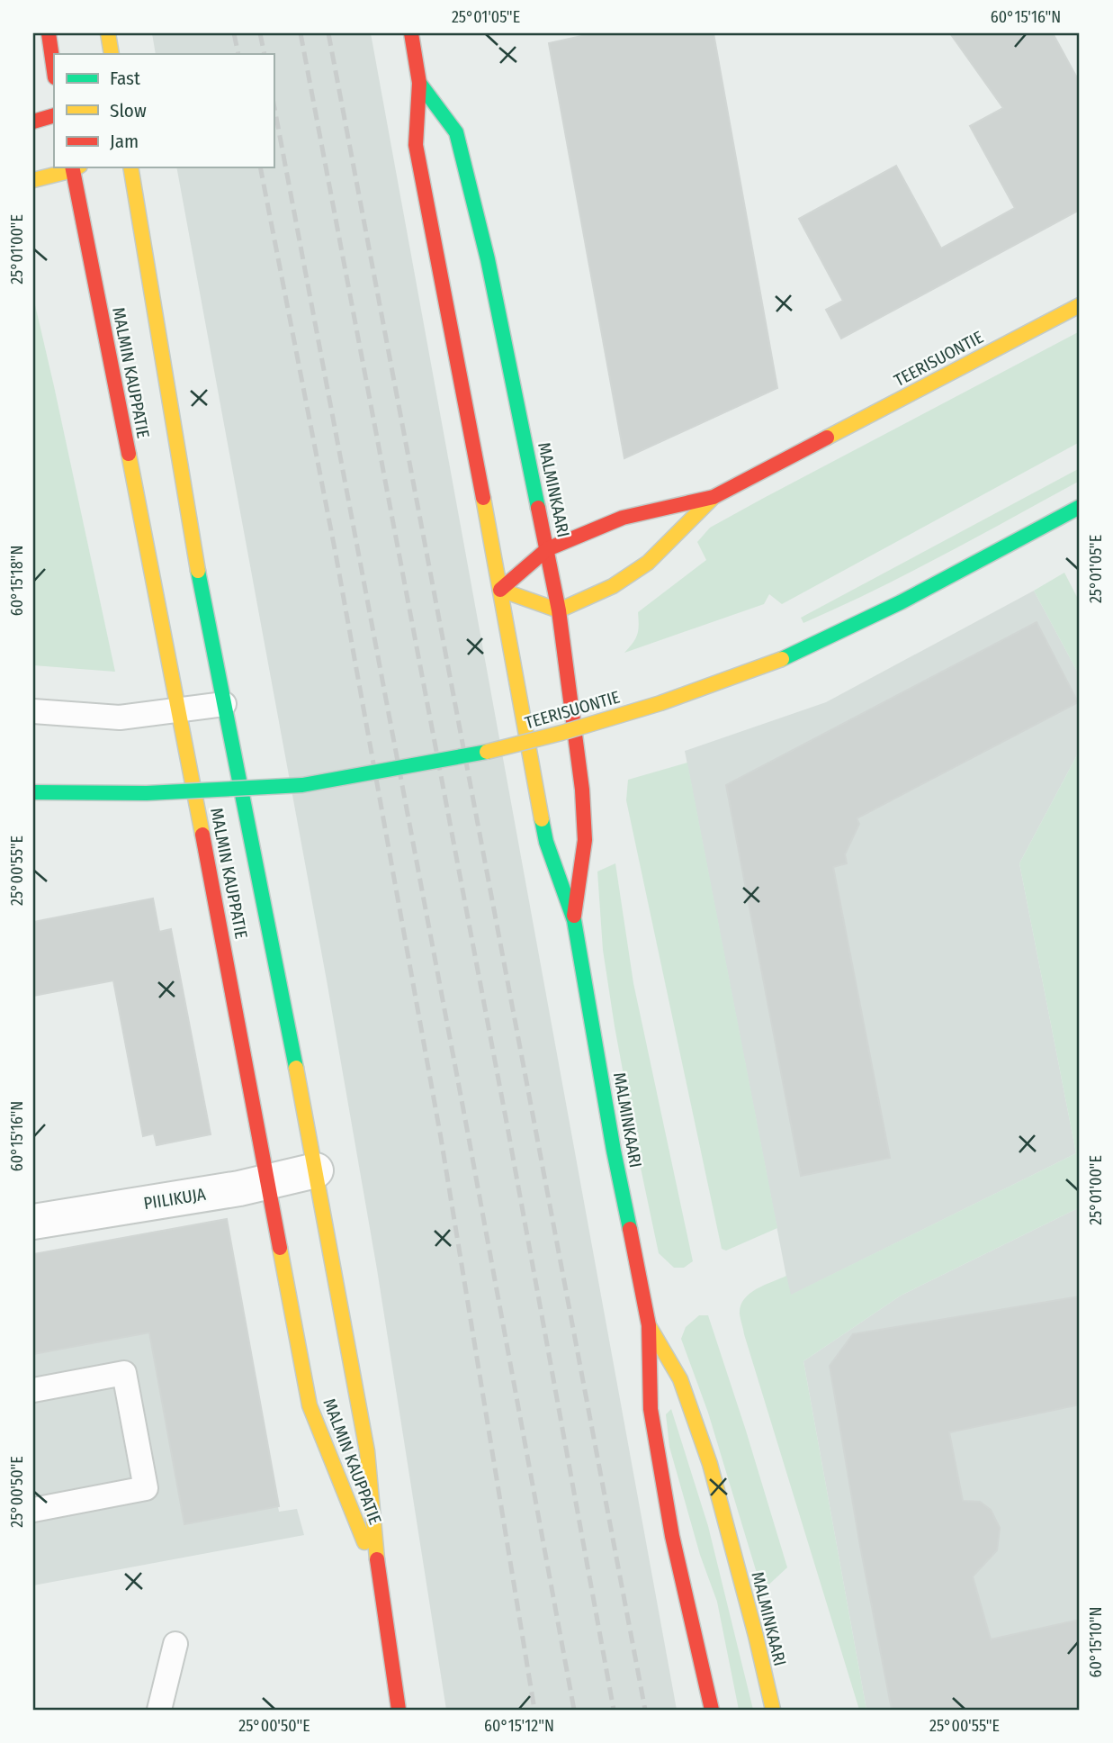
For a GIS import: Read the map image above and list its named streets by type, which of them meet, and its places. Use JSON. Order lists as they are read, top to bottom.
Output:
{
  "streets": {
    "main road": ["TEERISUONTIE", "MALMIN KAUPPATIE", "MALMINKAARI"],
    "street": ["PIILIKUJA"]
  },
  "crossings": [
    ["TEERISUONTIE", "MALMINKAARI"],
    ["MALMIN KAUPPATIE", "PIILIKUJA"]
  ],
  "legend": ["Fast", "Slow", "Jam"],
  "coordinates": [
    "25°01'05\"E",
    "60°15'16\"N",
    "25°01'00\"E",
    "60°15'18\"N",
    "25°00'55\"E",
    "25°00'50\"E",
    "60°15'10\"N",
    "60°15'12\"N"
  ]
}
